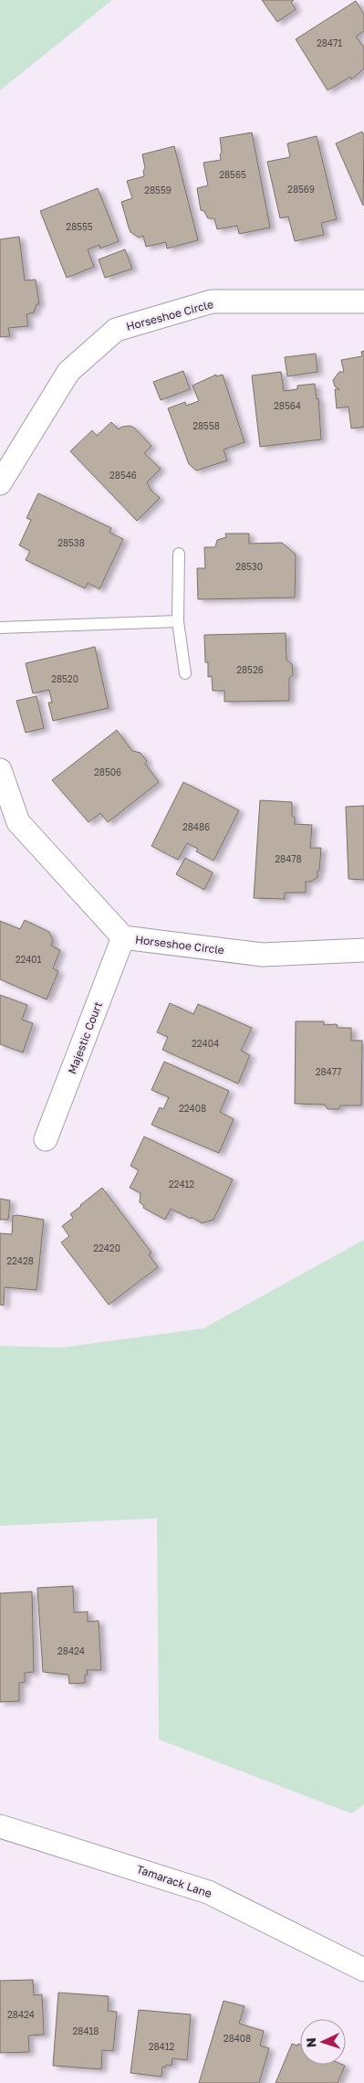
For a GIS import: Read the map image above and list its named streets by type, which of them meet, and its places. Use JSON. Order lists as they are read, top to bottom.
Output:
{
  "streets": {
    "street": ["Horseshoe Circle", "Majestic Court", "Tamarack Lane"]
  },
  "crossings": [
    ["Horseshoe Circle", "Majestic Court"]
  ],
  "house_numbers": [
    "28471",
    "28565",
    "28569",
    "28559",
    "28555",
    "28564",
    "28558",
    "28546",
    "28538",
    "28530",
    "28526",
    "28520",
    "28506",
    "28486",
    "28478",
    "22401",
    "22404",
    "28477",
    "22408",
    "22412",
    "22420",
    "22428",
    "28424",
    "28424",
    "28418",
    "28408",
    "28412"
  ],
  "north": "left"
}
